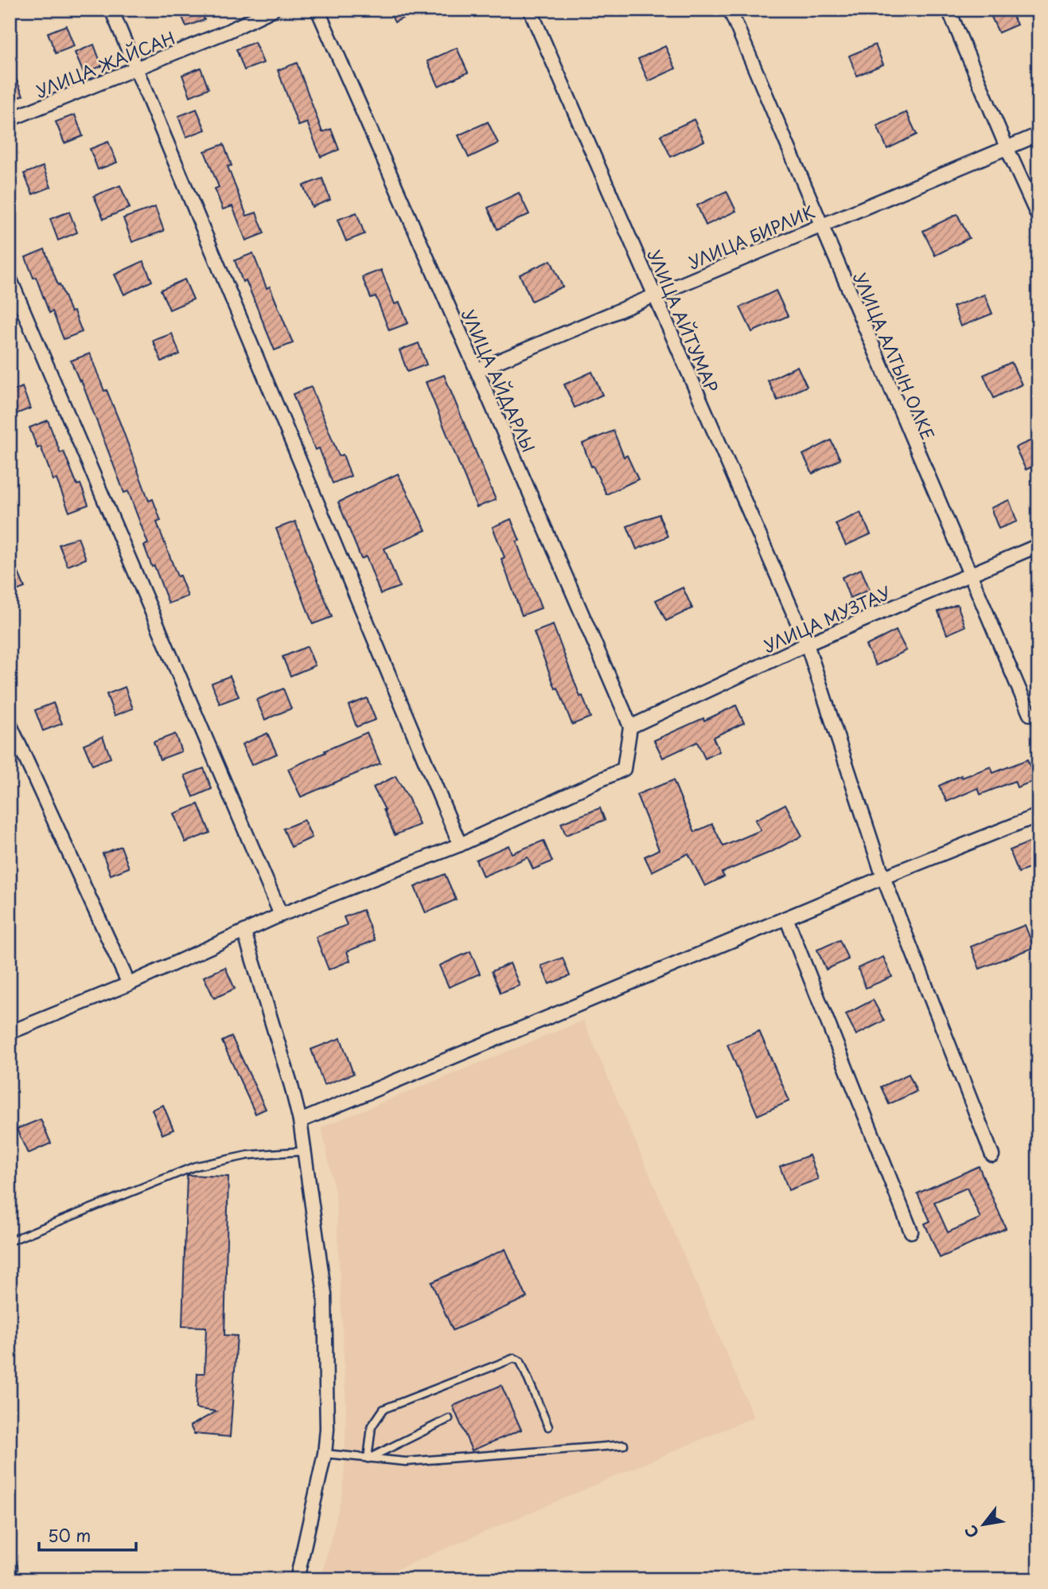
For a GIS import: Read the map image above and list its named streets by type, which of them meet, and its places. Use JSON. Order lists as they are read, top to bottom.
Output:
{
  "streets": {
    "street": [
      "УЛИЦА ЖАЙСАН",
      "УЛИЦА БИРЛИК",
      "УЛИЦА АЙТУМАР",
      "УЛИЦА АЛТЫН ОЛКЕ",
      "УЛИЦА АЙДАРЛЫ",
      "УЛИЦА МУЗТАУ"
    ]
  },
  "crossings": [
    ["УЛИЦА БИРЛИК", "УЛИЦА АЙТУМАР"],
    ["УЛИЦА БИРЛИК", "УЛИЦА АЛТЫН ОЛКЕ"],
    ["УЛИЦА БИРЛИК", "УЛИЦА АЙДАРЛЫ"],
    ["УЛИЦА АЙТУМАР", "УЛИЦА МУЗТАУ"],
    ["УЛИЦА АЛТЫН ОЛКЕ", "УЛИЦА МУЗТАУ"],
    ["УЛИЦА АЙДАРЛЫ", "УЛИЦА МУЗТАУ"]
  ],
  "scale_bar": "50 m",
  "north": "bottom left"
}
